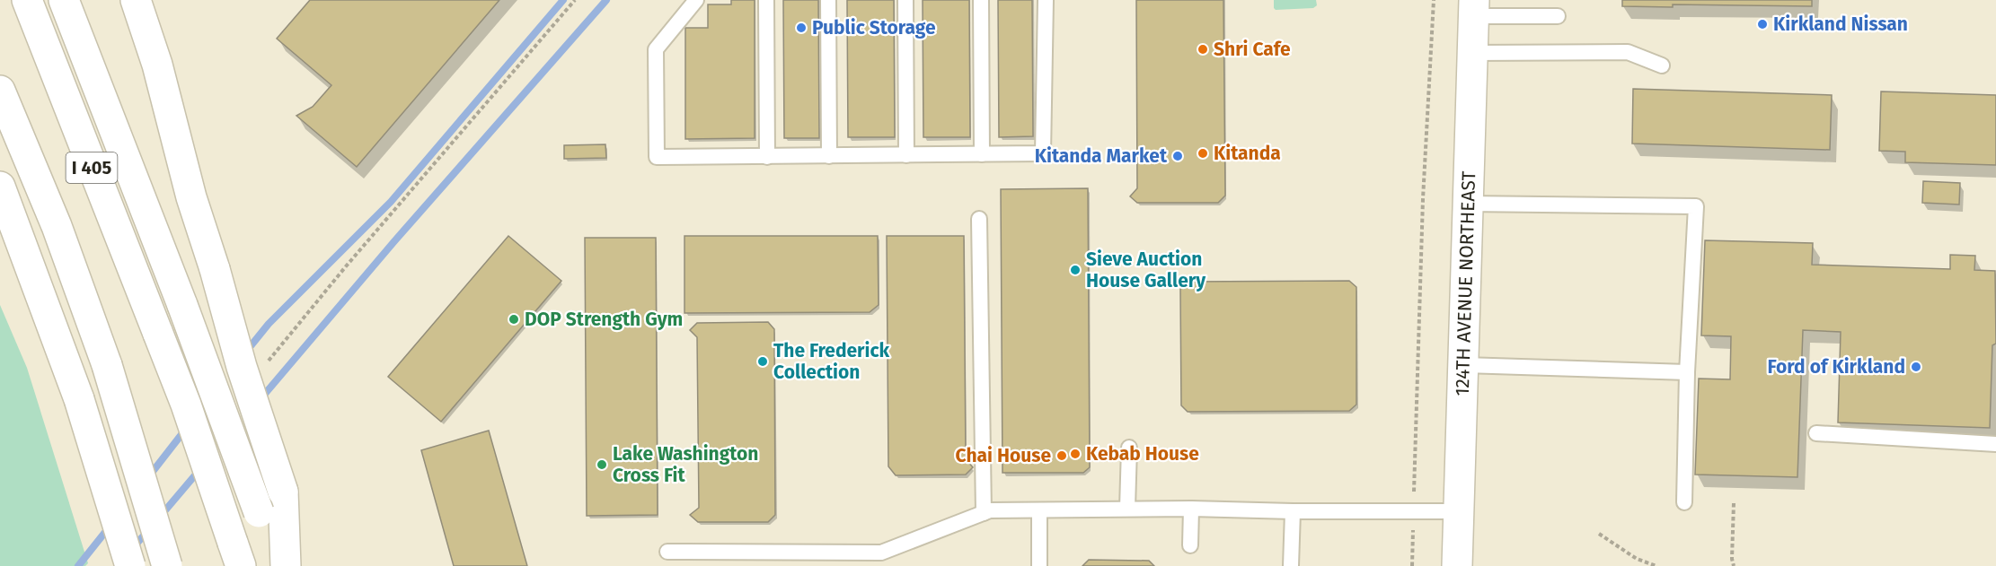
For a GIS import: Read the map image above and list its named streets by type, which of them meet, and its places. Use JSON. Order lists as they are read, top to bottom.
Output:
{
  "streets": {
    "main road": ["I 405", "124TH AVENUE NORTHEAST"]
  },
  "places": [
    "Kirkland Nissan",
    "Public Storage",
    "Shri Cafe",
    "Kitanda",
    "Kitanda Market",
    "Sieve Auction House Gallery",
    "DOP Strength Gym",
    "The Frederick Collection",
    "Ford of Kirkland",
    "Kebab House",
    "Chai House",
    "Lake Washington Cross Fit"
  ]
}
